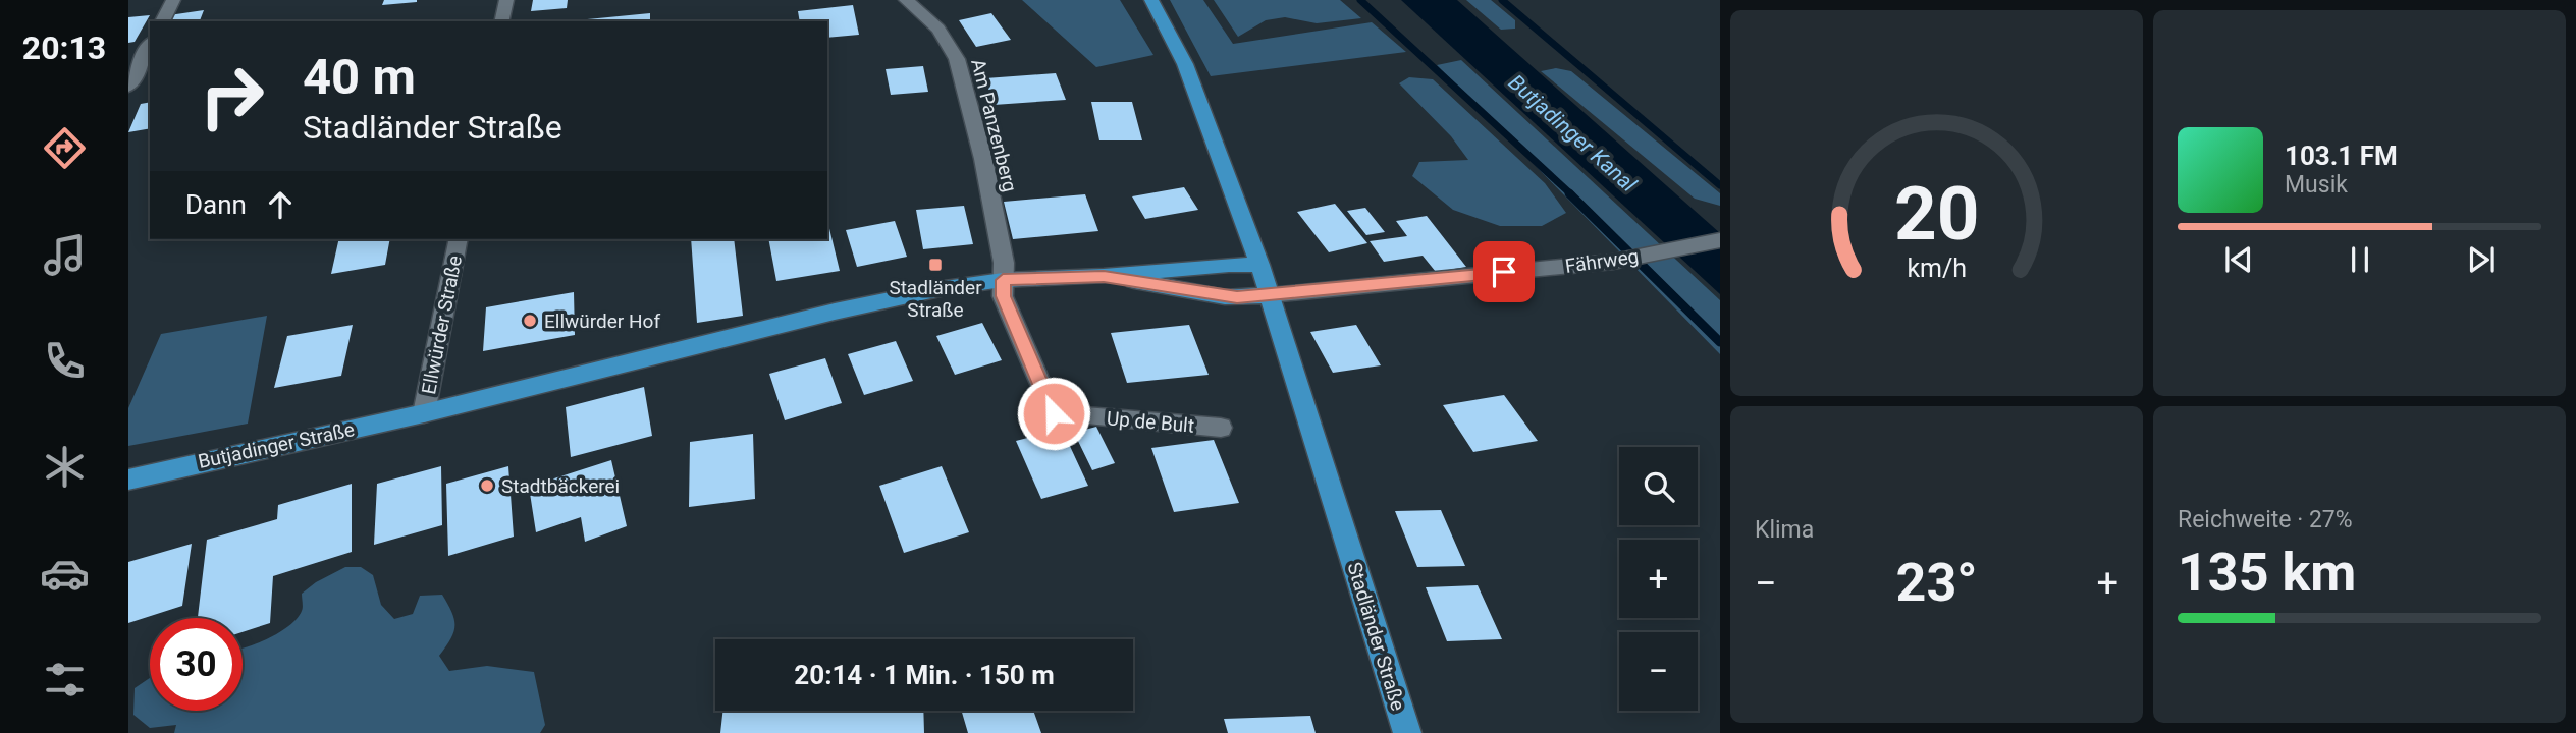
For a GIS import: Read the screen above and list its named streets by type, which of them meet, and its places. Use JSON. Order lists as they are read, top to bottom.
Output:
{
  "streets": {
    "main road": ["Butjadinger Straße", "Stadländer Straße"],
    "street": [
      "Am Panzenberg",
      "Fährweg",
      "Ellwürder Straße",
      "Up de Bult"
    ]
  },
  "crossings": [
    ["Am Panzenberg", "Up de Bult"],
    ["Fährweg", "Stadländer Straße"],
    ["Ellwürder Straße", "Butjadinger Straße"]
  ],
  "water": ["Butjadinger Kanal"],
  "places": {
    "transit": ["Stadländer Straße"],
    "other": ["Ellwürder Hof", "Stadtbäckerei"]
  },
  "page": {
    "tabs": "20:13",
    "turn": ["40 m", "Stadländer Straße"],
    "song": ["103.1 FM", "Musik"],
    "then": "Dann",
    "tile": [
      "Klima",
      ["Reichweite · 27%", "135 km"]
    ],
    "map_buttons": ["+", "−"],
    "heat": ["−", "23°", "+"],
    "limit": "30",
    "trip": "20:14 · 1 Min. · 150 m",
    "gauge": ["20", "km/h"]
  }
}
